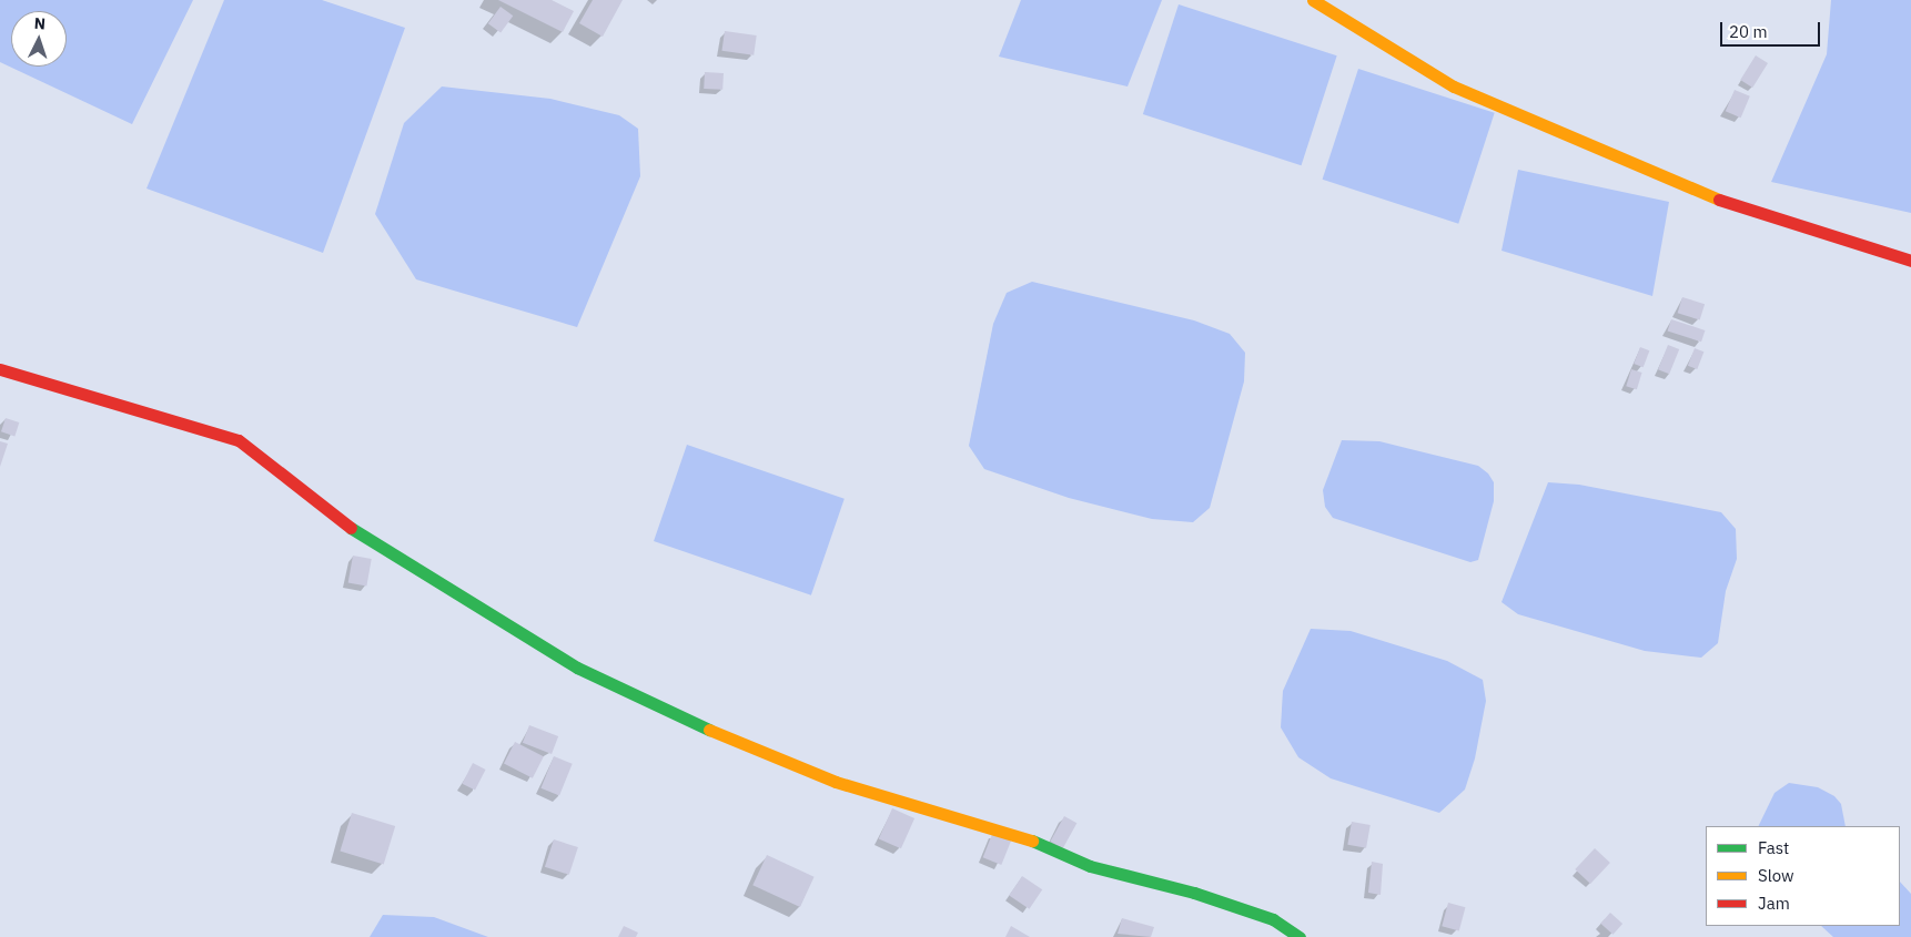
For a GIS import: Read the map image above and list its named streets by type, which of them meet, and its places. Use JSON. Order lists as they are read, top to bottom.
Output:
{
  "legend": ["Fast", "Slow", "Jam"],
  "scale_bar": "20 m",
  "north": "top"
}
